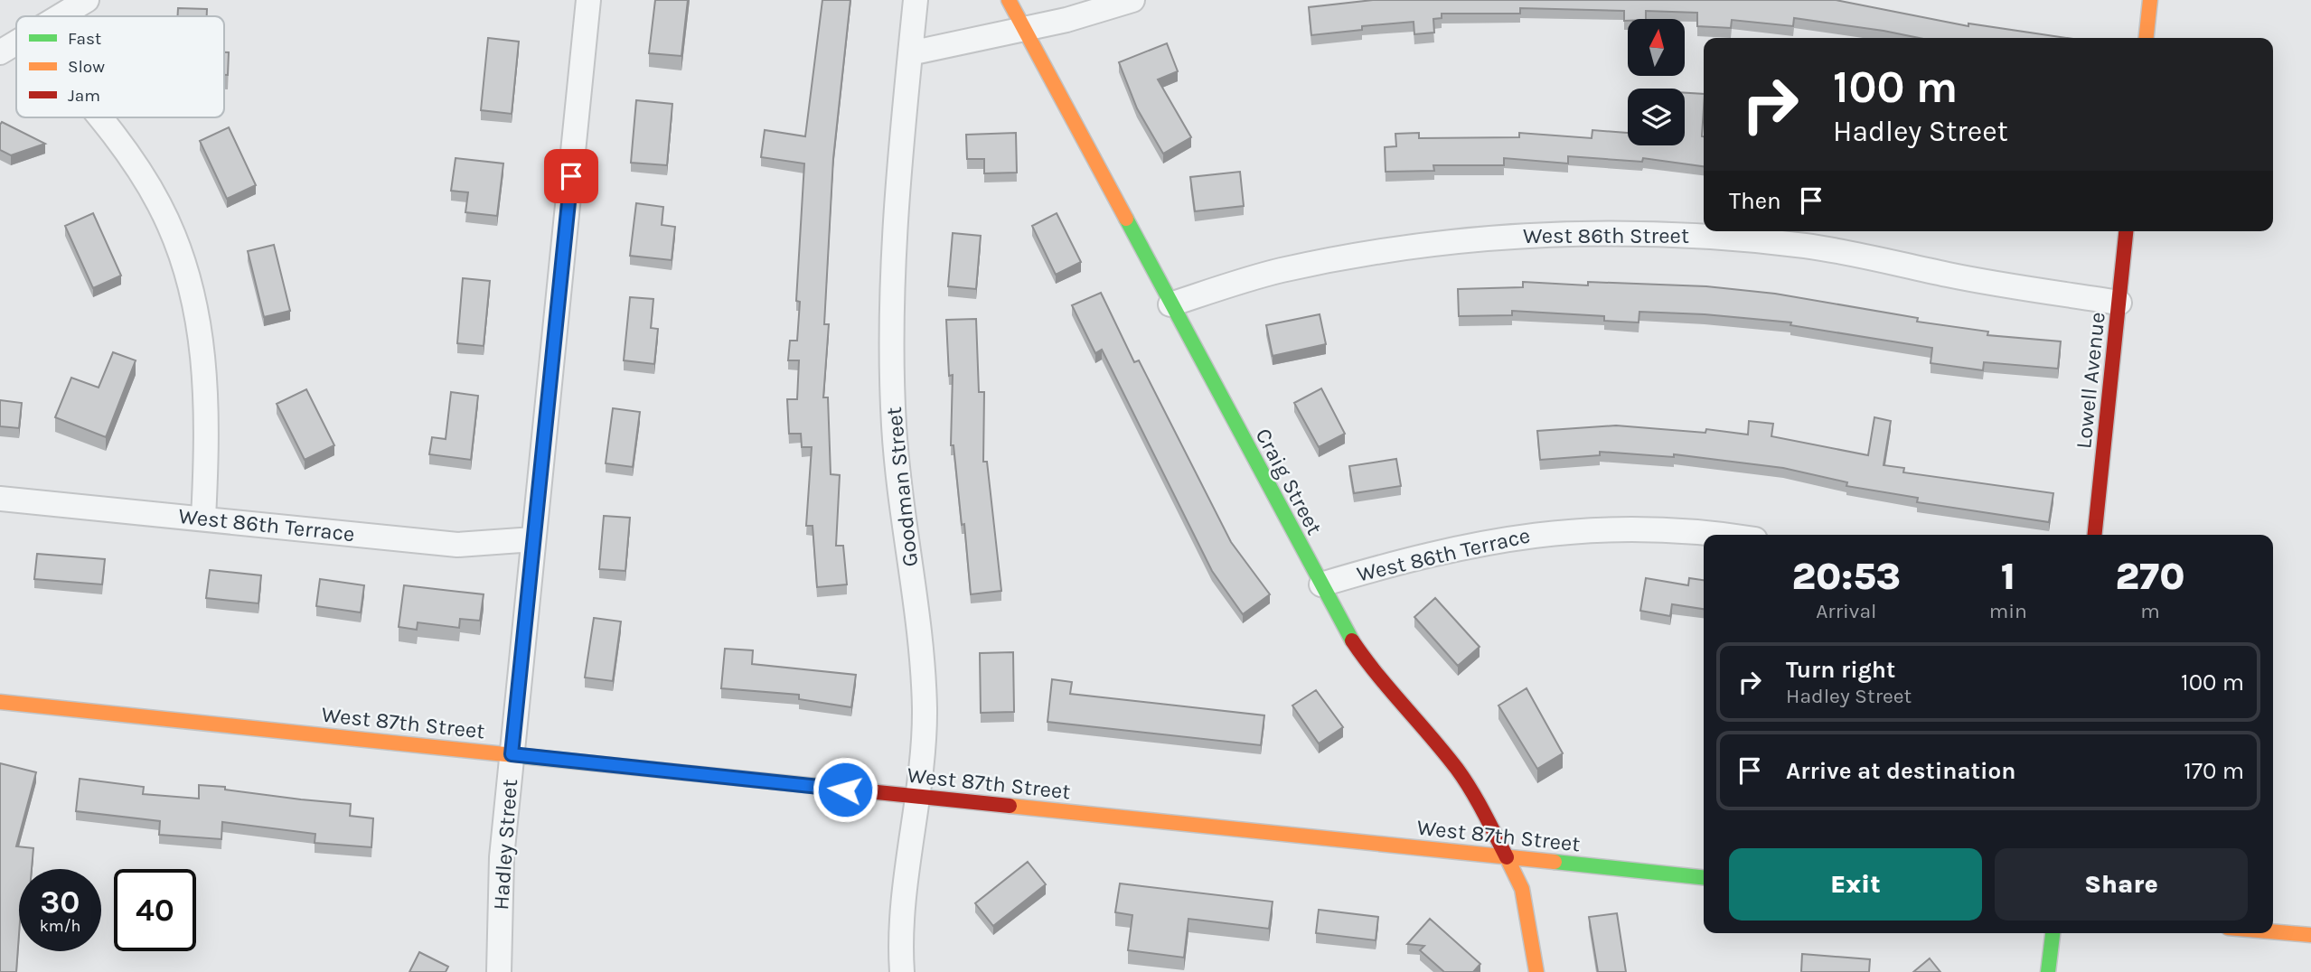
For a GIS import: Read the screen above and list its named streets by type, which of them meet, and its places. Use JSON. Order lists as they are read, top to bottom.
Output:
{
  "streets": {
    "street": [
      "West 86th Street",
      "Lowell Avenue",
      "Craig Street",
      "Goodman Street",
      "West 86th Terrace",
      "West 87th Street",
      "Hadley Street"
    ]
  },
  "crossings": [
    ["West 86th Street", "Lowell Avenue"],
    ["West 86th Street", "Craig Street"],
    ["Craig Street", "West 86th Terrace"],
    ["Craig Street", "West 87th Street"],
    ["Goodman Street", "West 87th Street"],
    ["West 86th Terrace", "Hadley Street"],
    ["West 87th Street", "Hadley Street"]
  ],
  "legend": ["Fast", "Slow", "Jam"],
  "north": "top",
  "page": {
    "turn": ["100 m", "Hadley Street"],
    "then": "Then",
    "eta": [
      "20:53",
      "Arrival",
      "1",
      "min",
      "270",
      "m"
    ],
    "list": [
      {
        "name": "Turn right",
        "note": "Hadley Street",
        "value": "100 m"
      },
      {
        "name": "Arrive at destination",
        "value": "170 m"
      }
    ],
    "buttons": ["Exit", "Share"],
    "speed": "30 km/h",
    "limit": "40"
  }
}
